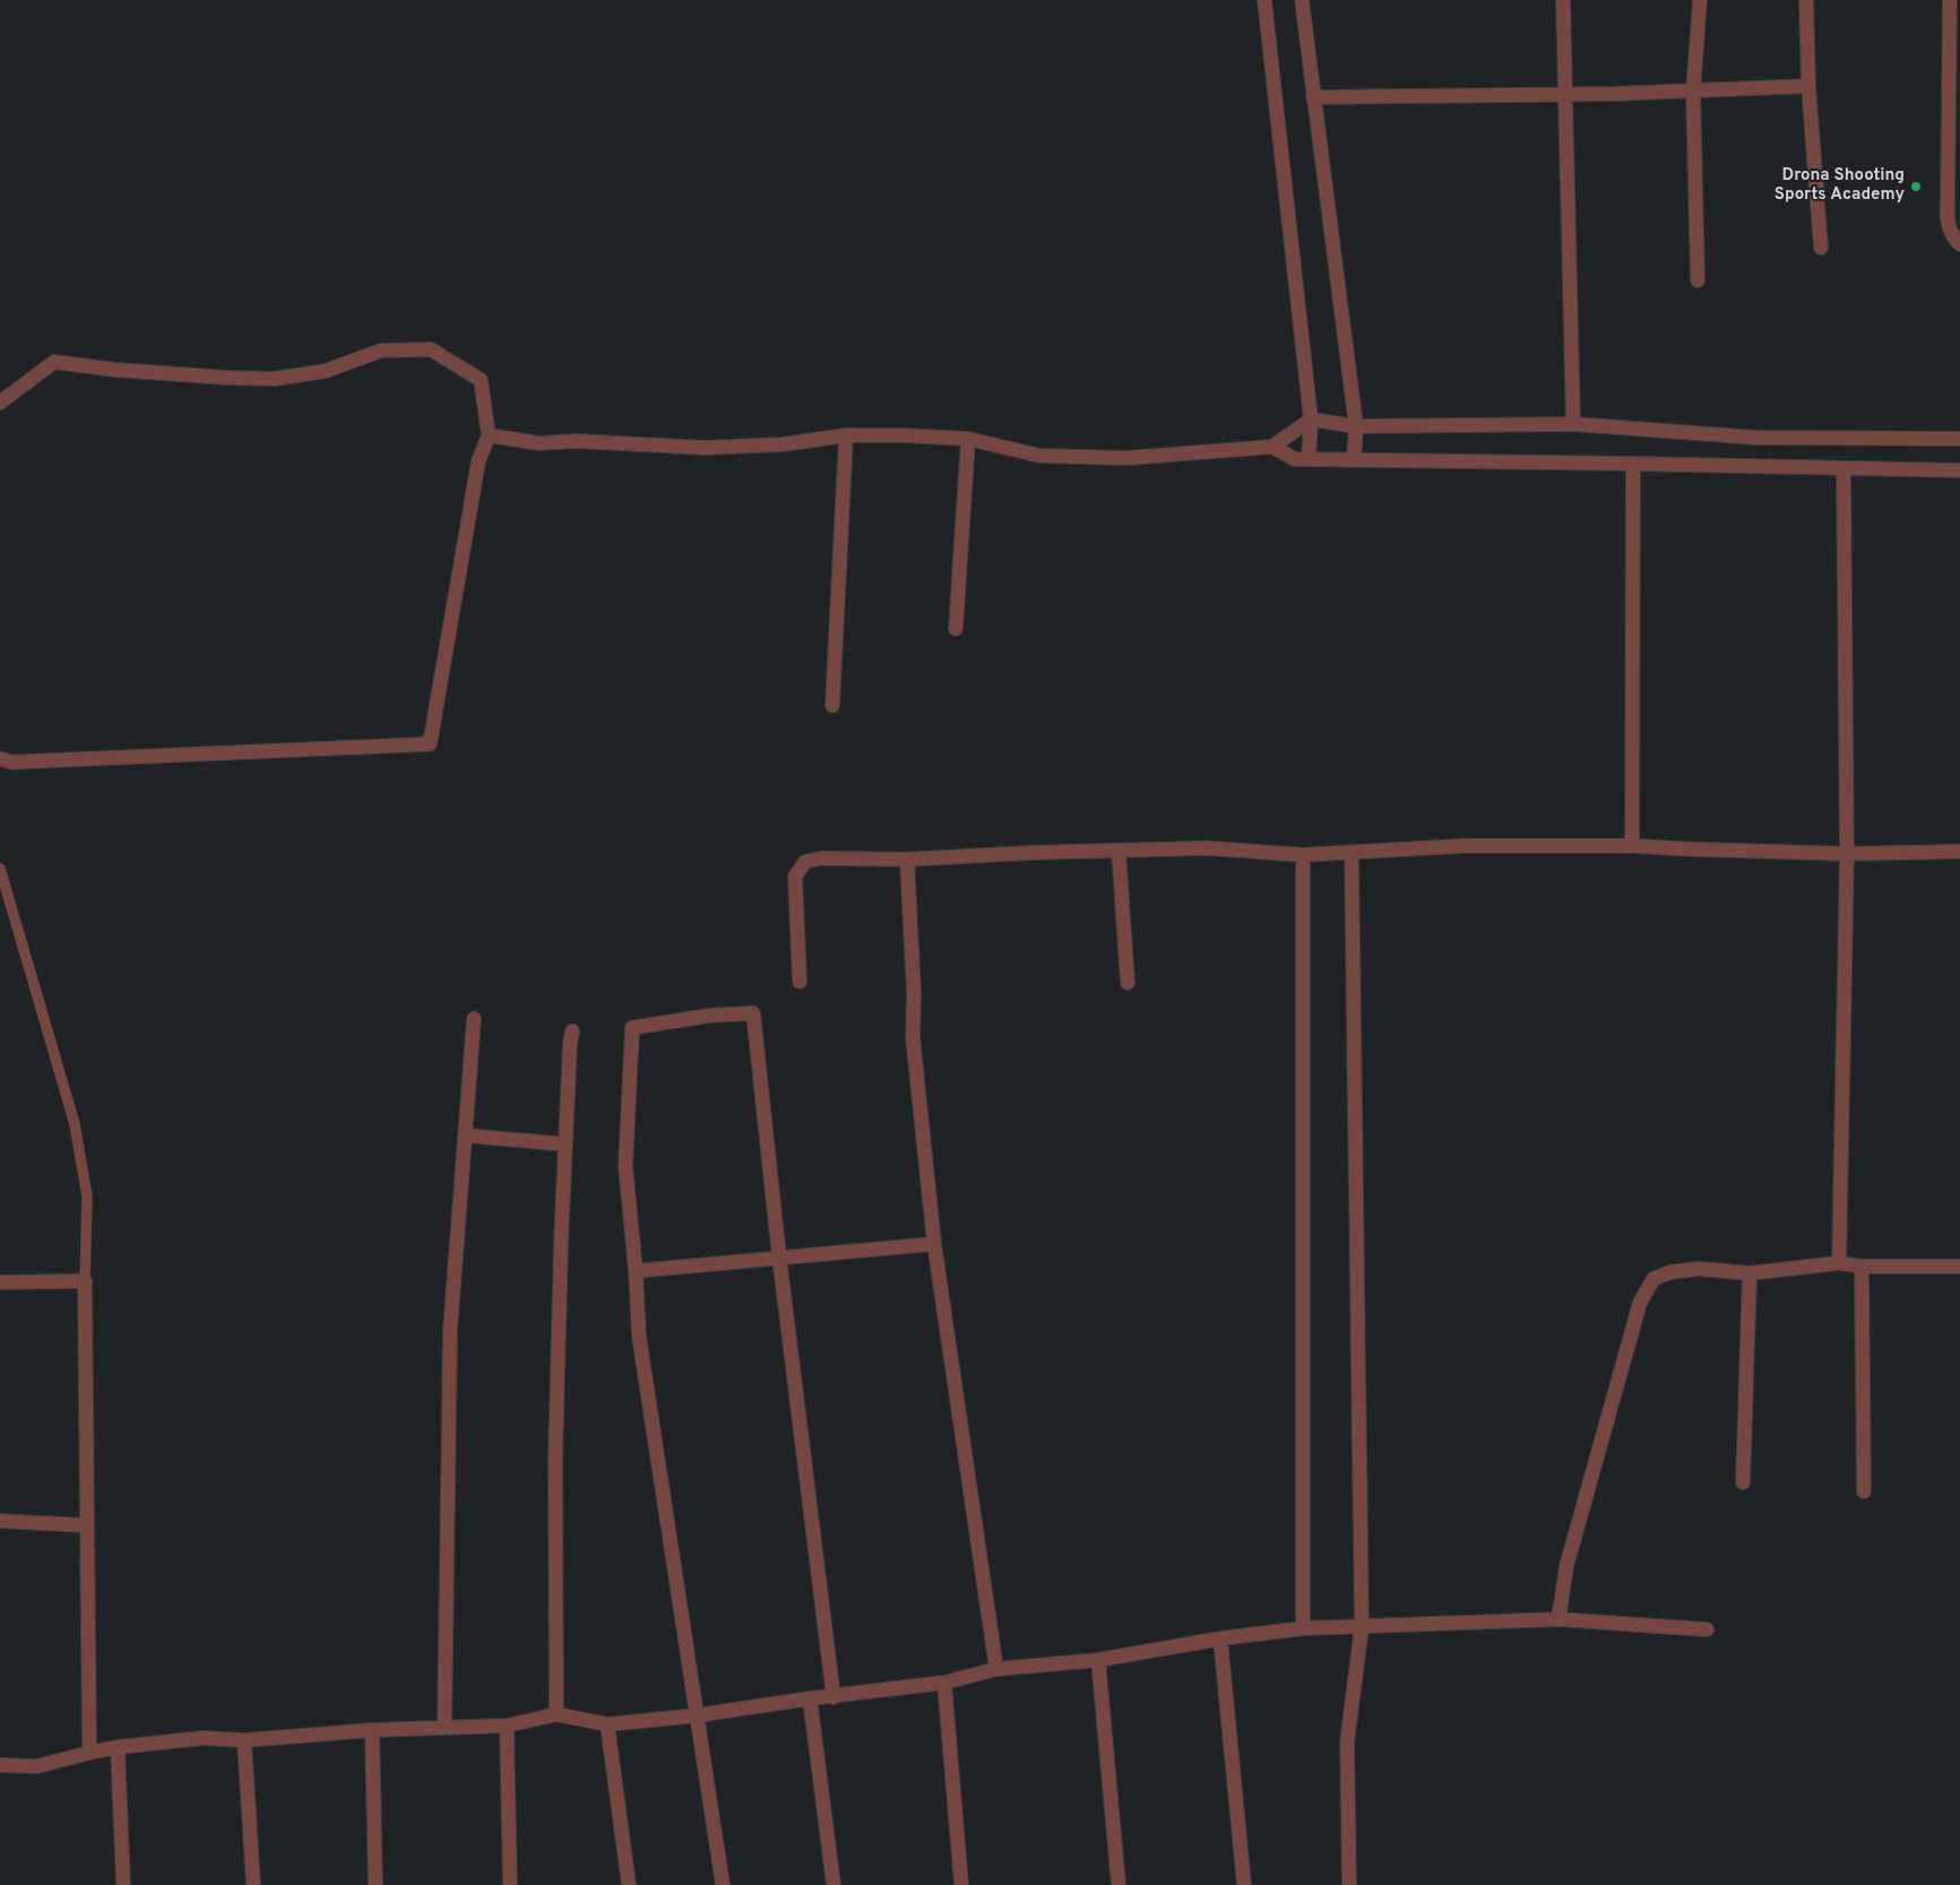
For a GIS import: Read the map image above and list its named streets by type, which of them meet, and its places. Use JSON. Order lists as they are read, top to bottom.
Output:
{
  "places": ["Drona Shooting Sports Academy"]
}
